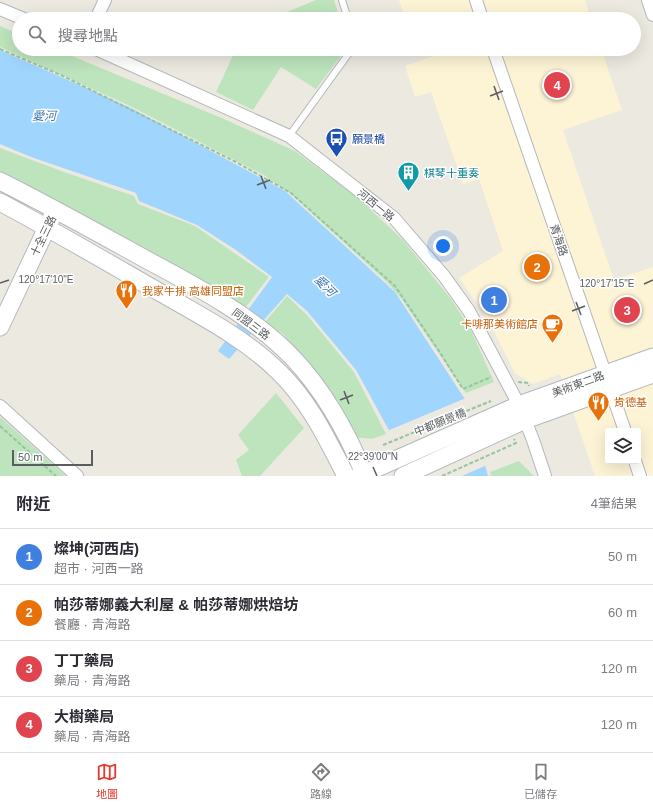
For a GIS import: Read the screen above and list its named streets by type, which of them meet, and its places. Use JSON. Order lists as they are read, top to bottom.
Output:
{
  "streets": {
    "street": [
      "河西一路",
      "十全三路",
      "青海路",
      "同盟三路",
      "美術東二路"
    ],
    "path": ["中都願景橋"]
  },
  "crossings": [
    ["河西一路", "美術東二路"],
    ["十全三路", "同盟三路"],
    ["青海路", "美術東二路"],
    ["美術東二路", "中都願景橋"]
  ],
  "water": ["愛河"],
  "places": {
    "bus stop": ["願景橋"],
    "building": ["棋琴十重奏"],
    "restaurant": ["我家牛排 高雄同盟店", "肯德基"],
    "cafe": ["卡啡那美術館店"]
  },
  "scale_bar": "50 m",
  "page": {
    "search": "搜尋地點",
    "pins": [
      "4",
      "2",
      "1",
      "3"
    ],
    "scale": "50 m",
    "heading": ["附近", "4筆結果"],
    "list": [
      {
        "mark": "1",
        "name": "燦坤(河西店)",
        "note": "超市 · 河西一路",
        "value": "50 m"
      },
      {
        "mark": "2",
        "name": "帕莎蒂娜義大利屋 & 帕莎蒂娜烘焙坊",
        "note": "餐廳 · 青海路",
        "value": "60 m"
      },
      {
        "mark": "3",
        "name": "丁丁藥局",
        "note": "藥局 · 青海路",
        "value": "120 m"
      },
      {
        "mark": "4",
        "name": "大樹藥局",
        "note": "藥局 · 青海路",
        "value": "120 m"
      }
    ],
    "nav": ["地圖", "路線", "已儲存"]
  },
  "coordinates": ["120°17'10\"E", "120°17'15\"E", "22°39'00\"N"]
}
